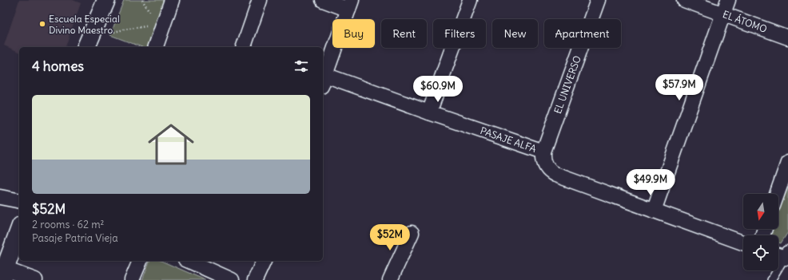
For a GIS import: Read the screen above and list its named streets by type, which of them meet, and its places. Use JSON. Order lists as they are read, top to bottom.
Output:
{
  "streets": {
    "street": ["EL ÁTOMO", "EL UNIVERSO", "PASAJE ALFA"]
  },
  "crossings": [
    ["EL UNIVERSO", "PASAJE ALFA"]
  ],
  "places": ["Escuela Especial Divino Maestro"],
  "north": "bottom",
  "page": {
    "chip": [
      "Buy",
      "Rent",
      "Filters",
      "New",
      "Apartment"
    ],
    "heading": "4 homes",
    "price": [
      "$57.9M",
      "$60.9M",
      "$49.9M",
      "$52M"
    ],
    "list": [
      {
        "name": "$52M",
        "note": "2 rooms · 62 m² · Pasaje Patria Vieja"
      }
    ]
  }
}
